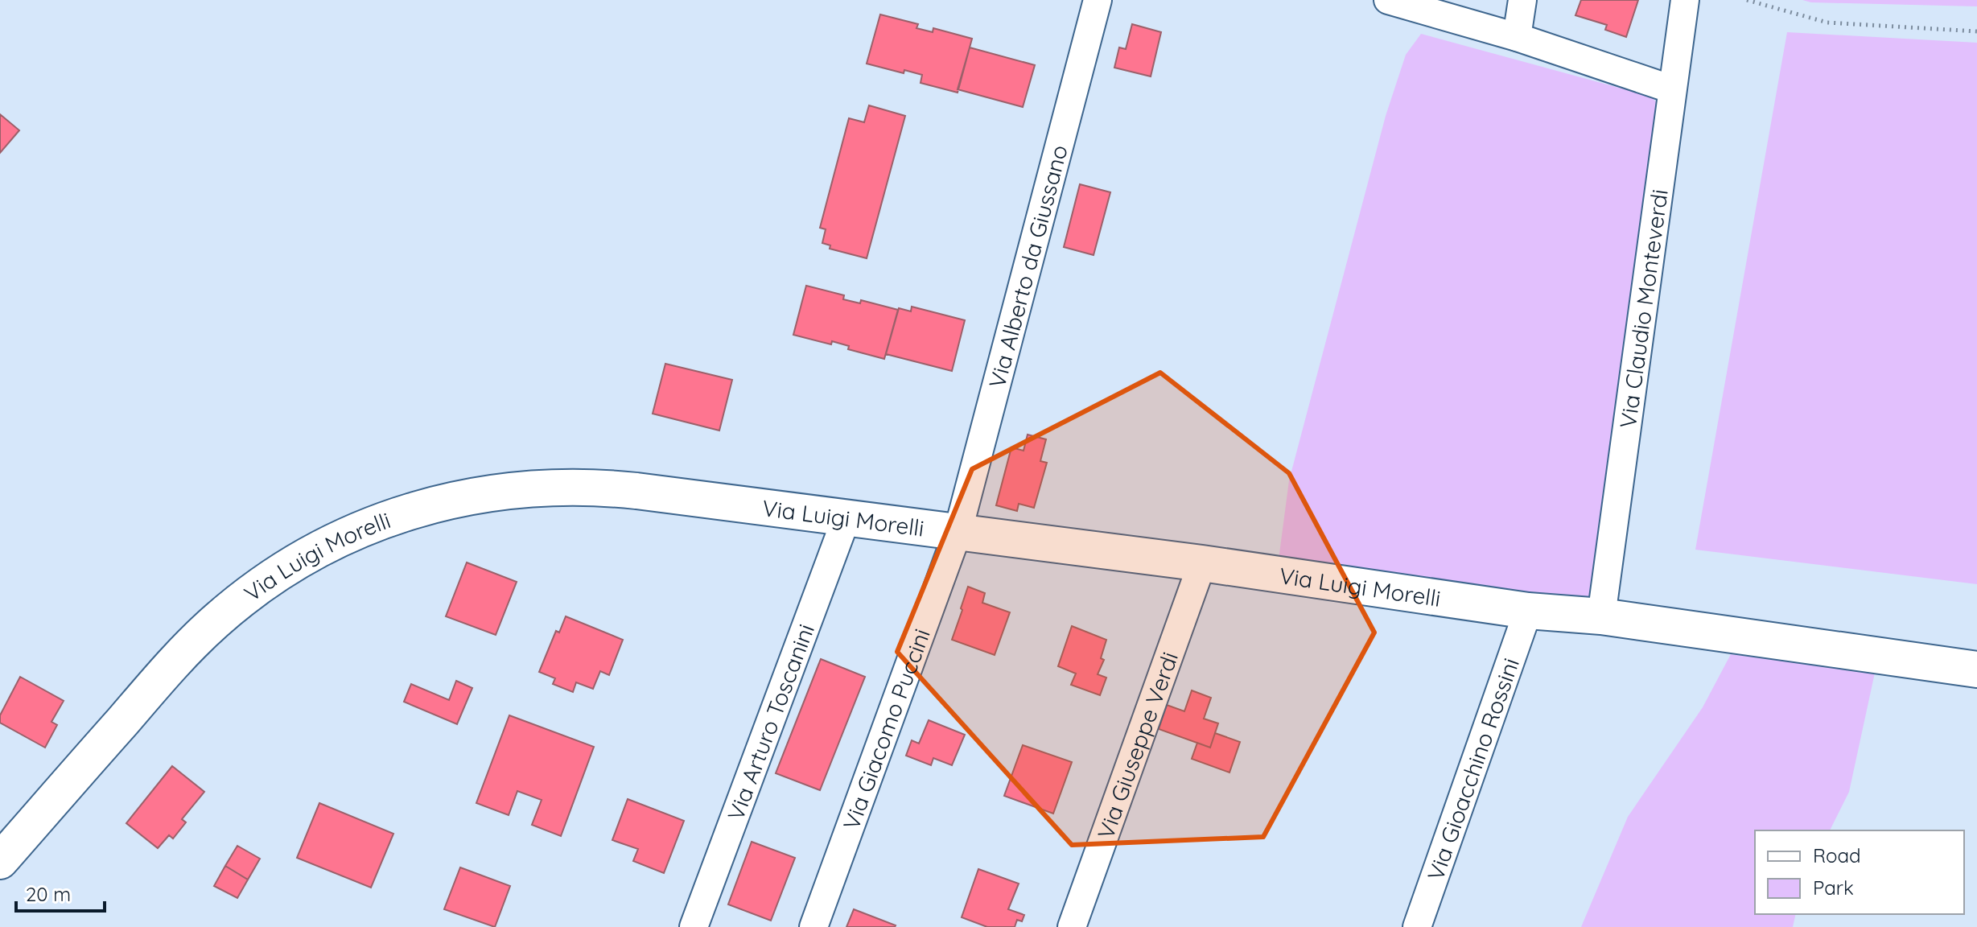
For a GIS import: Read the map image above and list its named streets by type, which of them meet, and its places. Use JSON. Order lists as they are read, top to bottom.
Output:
{
  "streets": {
    "main road": ["Via Luigi Morelli"],
    "street": [
      "Via Alberto da Giussano",
      "Via Claudio Monteverdi",
      "Via Arturo Toscanini",
      "Via Giacomo Puccini",
      "Via Giuseppe Verdi",
      "Via Gioacchino Rossini"
    ]
  },
  "crossings": [
    ["Via Alberto da Giussano", "Via Luigi Morelli"],
    ["Via Alberto da Giussano", "Via Giacomo Puccini"],
    ["Via Claudio Monteverdi", "Via Luigi Morelli"],
    ["Via Luigi Morelli", "Via Arturo Toscanini"],
    ["Via Luigi Morelli", "Via Giacomo Puccini"],
    ["Via Luigi Morelli", "Via Giuseppe Verdi"],
    ["Via Luigi Morelli", "Via Gioacchino Rossini"]
  ],
  "legend": ["Road", "Park"],
  "scale_bar": "20 m"
}
